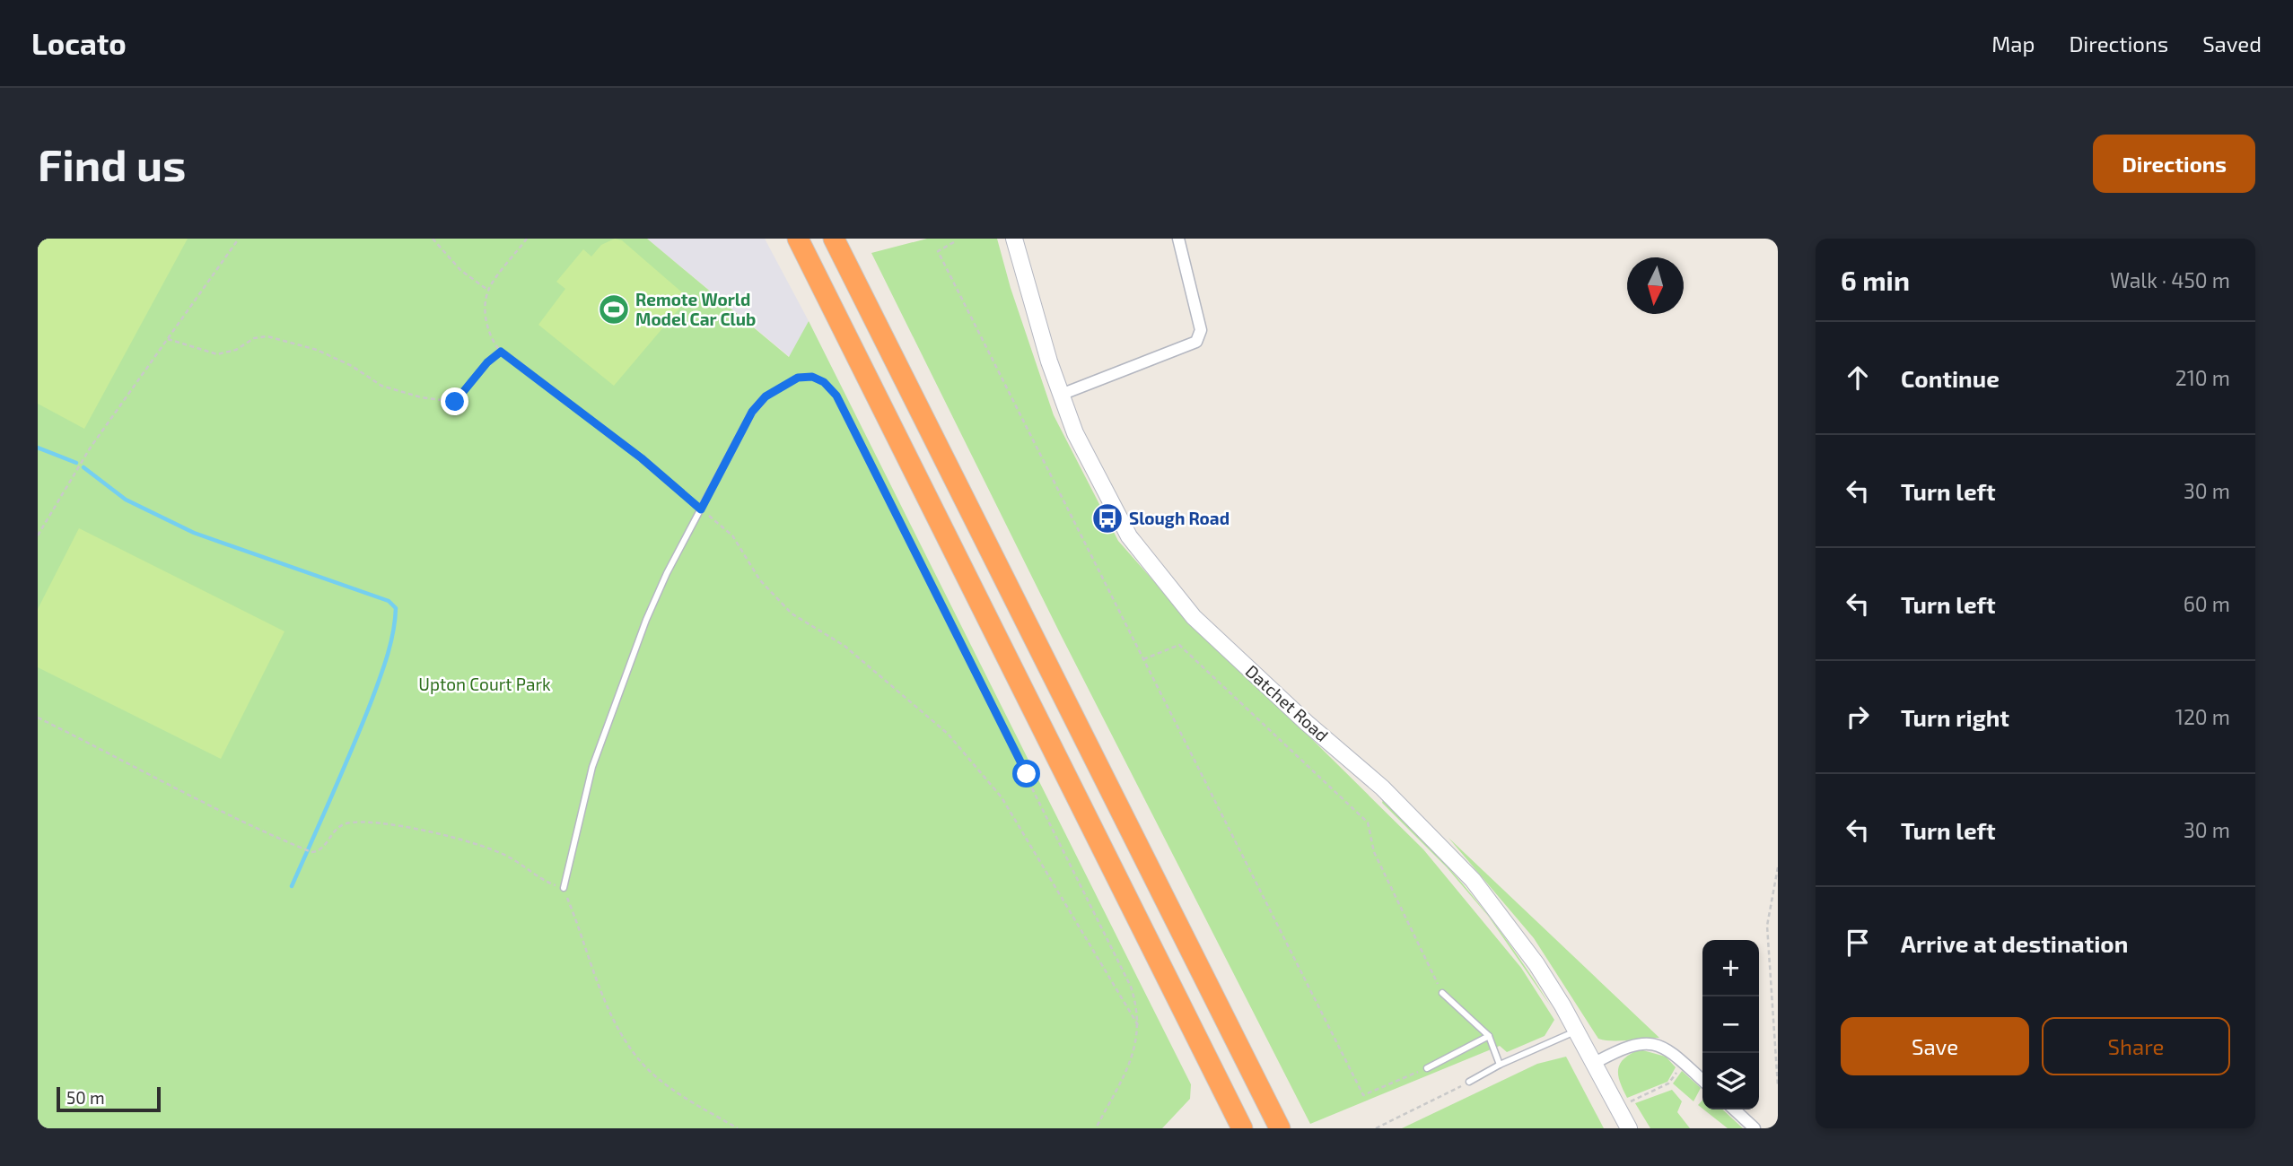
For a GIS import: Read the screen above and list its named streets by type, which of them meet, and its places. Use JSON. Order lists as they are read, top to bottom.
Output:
{
  "streets": {
    "main road": ["Datchet Road"]
  },
  "parks": ["Upton Court Park"],
  "places": {
    "sports": ["Remote World Model Car Club"],
    "bus stop": ["Slough Road"]
  },
  "scale_bar": "50 m",
  "north": "bottom",
  "page": {
    "header": "Locato",
    "nav": ["Map", "Directions", "Saved"],
    "buttons": [
      "Directions",
      ["Save", "Share"]
    ],
    "title": "Find us",
    "heading": ["6 min", "Walk · 450 m"],
    "list": [
      ["Continue", "210 m"],
      ["Turn left", "30 m"],
      ["Turn left", "60 m"],
      ["Turn right", "120 m"],
      ["Turn left", "30 m"],
      "Arrive at destination"
    ],
    "map_buttons": ["+", "−"],
    "scale": "50 m"
  }
}
